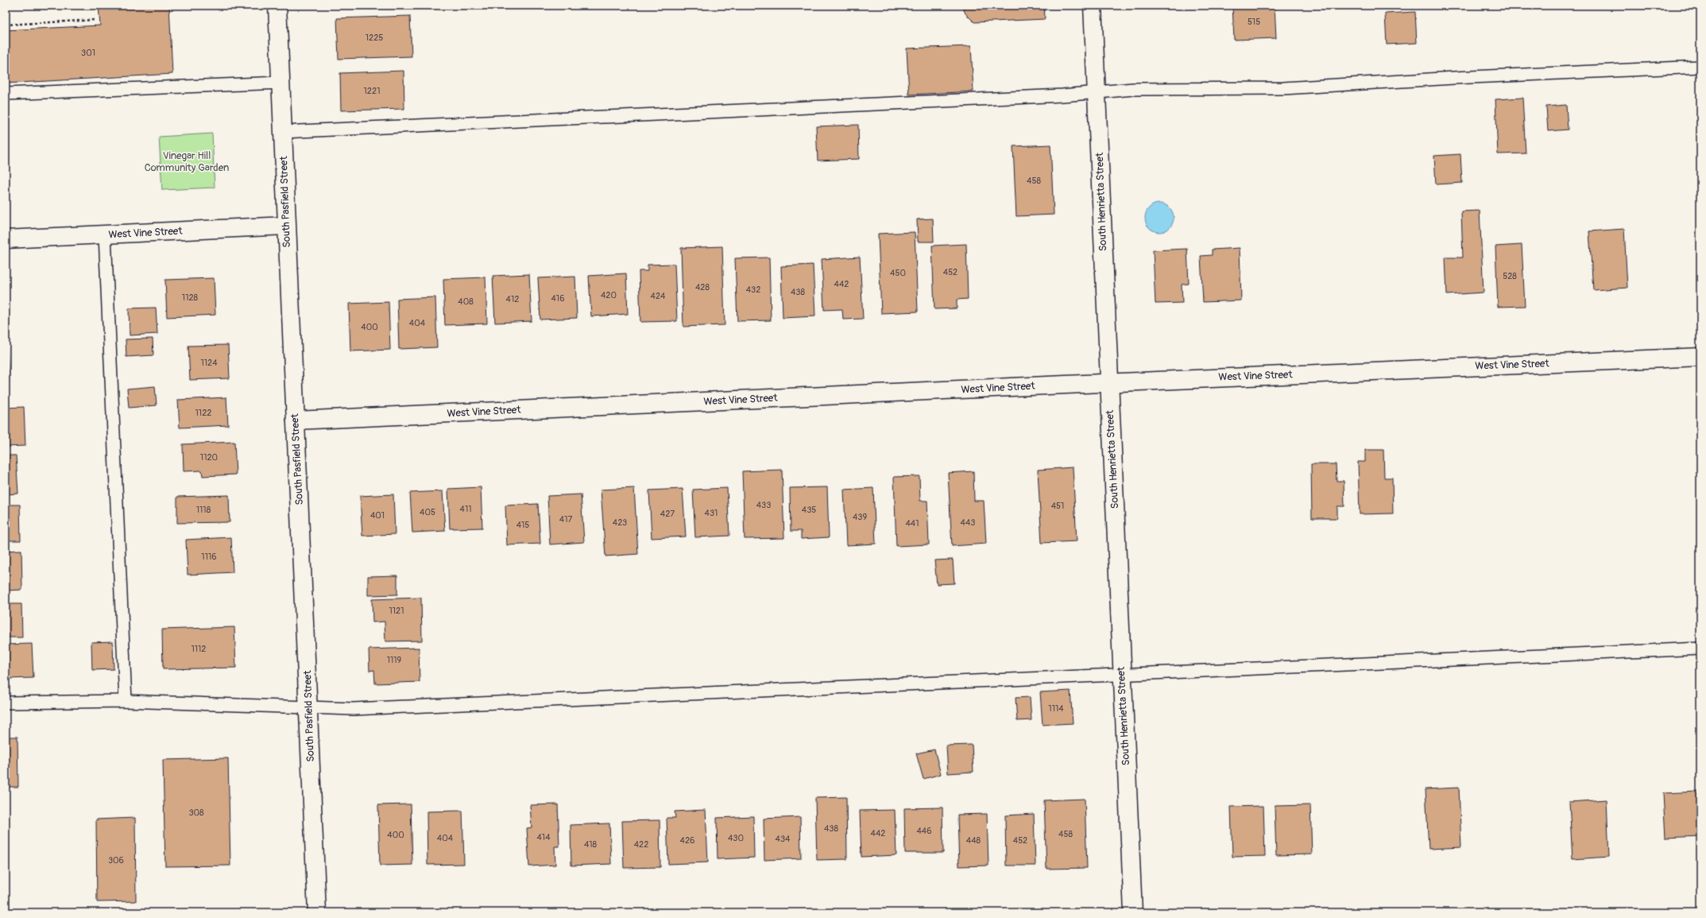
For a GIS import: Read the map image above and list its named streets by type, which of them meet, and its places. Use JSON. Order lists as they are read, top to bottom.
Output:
{
  "streets": {
    "street": ["South Pasfield Street", "South Henrietta Street", "West Vine Street"]
  },
  "crossings": [
    ["South Pasfield Street", "West Vine Street"],
    ["South Henrietta Street", "West Vine Street"]
  ],
  "parks": ["Vinegar Hill Community Garden"],
  "house_numbers": [
    "515",
    "1225",
    "301",
    "1221",
    "458",
    "452",
    "450",
    "528",
    "442",
    "428",
    "432",
    "438",
    "420",
    "424",
    "1128",
    "416",
    "412",
    "408",
    "404",
    "400",
    "1124",
    "1122",
    "1120",
    "433",
    "451",
    "411",
    "1118",
    "435",
    "405",
    "431",
    "427",
    "401",
    "439",
    "417",
    "423",
    "443",
    "441",
    "415",
    "1116",
    "1121",
    "1112",
    "1119",
    "1114",
    "308",
    "438",
    "446",
    "442",
    "458",
    "400",
    "414",
    "404",
    "430",
    "434",
    "426",
    "448",
    "452",
    "418",
    "422",
    "306"
  ]
}
